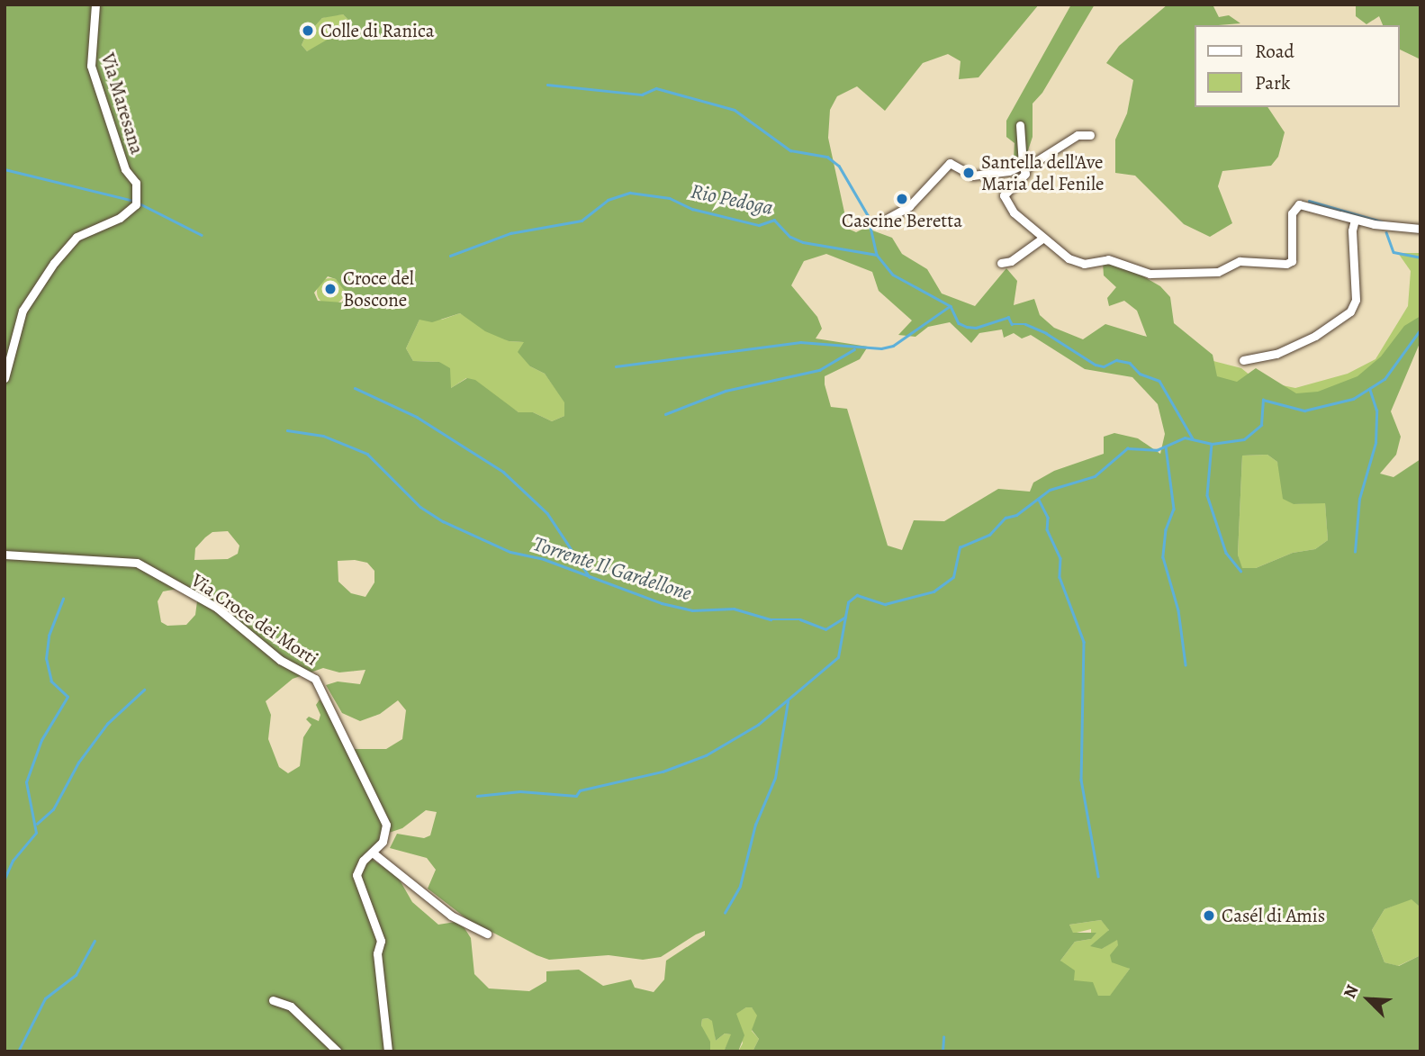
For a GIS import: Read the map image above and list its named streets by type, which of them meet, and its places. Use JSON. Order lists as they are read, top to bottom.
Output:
{
  "streets": {
    "street": ["Via Maresana", "Via Croce dei Morti"]
  },
  "water": ["Rio Pedoga", "Torrente Il Gardellone"],
  "places": [
    "Colle di Ranica",
    "Santella dell'Ave Maria del Fenile",
    "Cascine Beretta",
    "Croce del Boscone",
    "Casél di Amis"
  ],
  "legend": ["Road", "Park"],
  "north": "top left"
}
